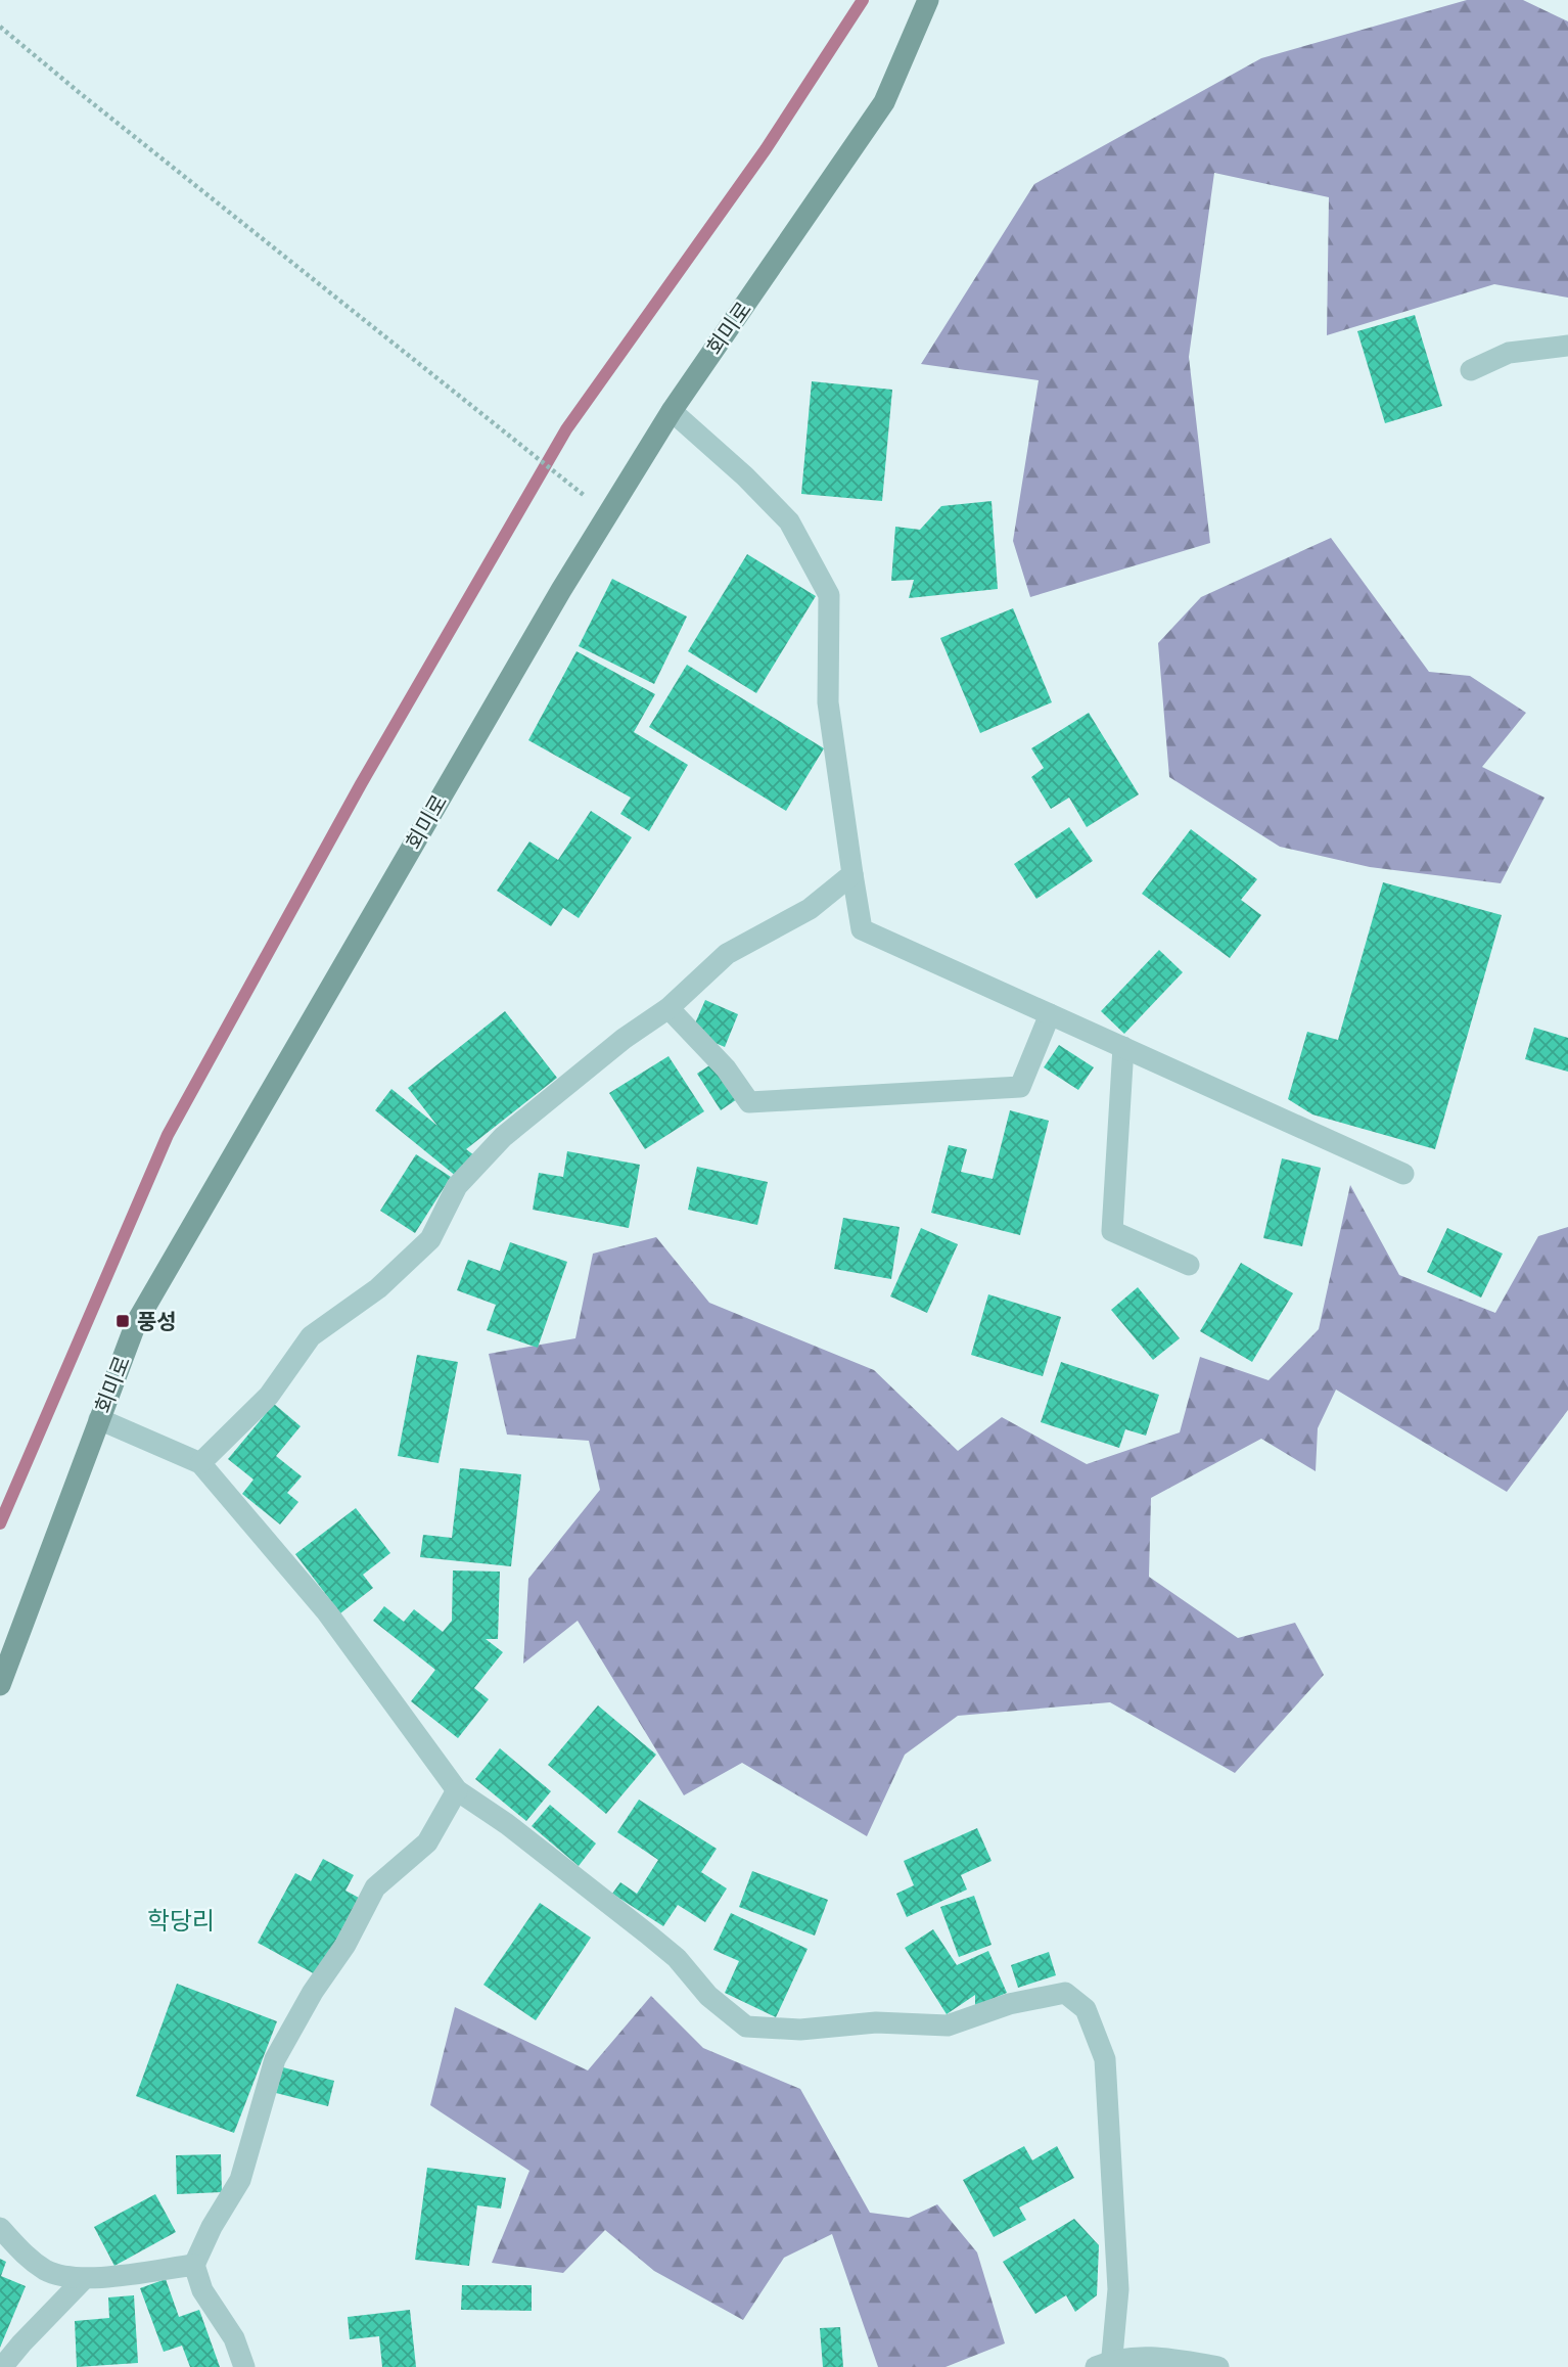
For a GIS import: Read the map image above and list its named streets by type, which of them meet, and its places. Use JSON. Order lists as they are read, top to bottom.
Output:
{
  "streets": {
    "street": ["회미로"]
  },
  "districts": ["학당리"],
  "places": {
    "transit": ["풍성"]
  }
}
